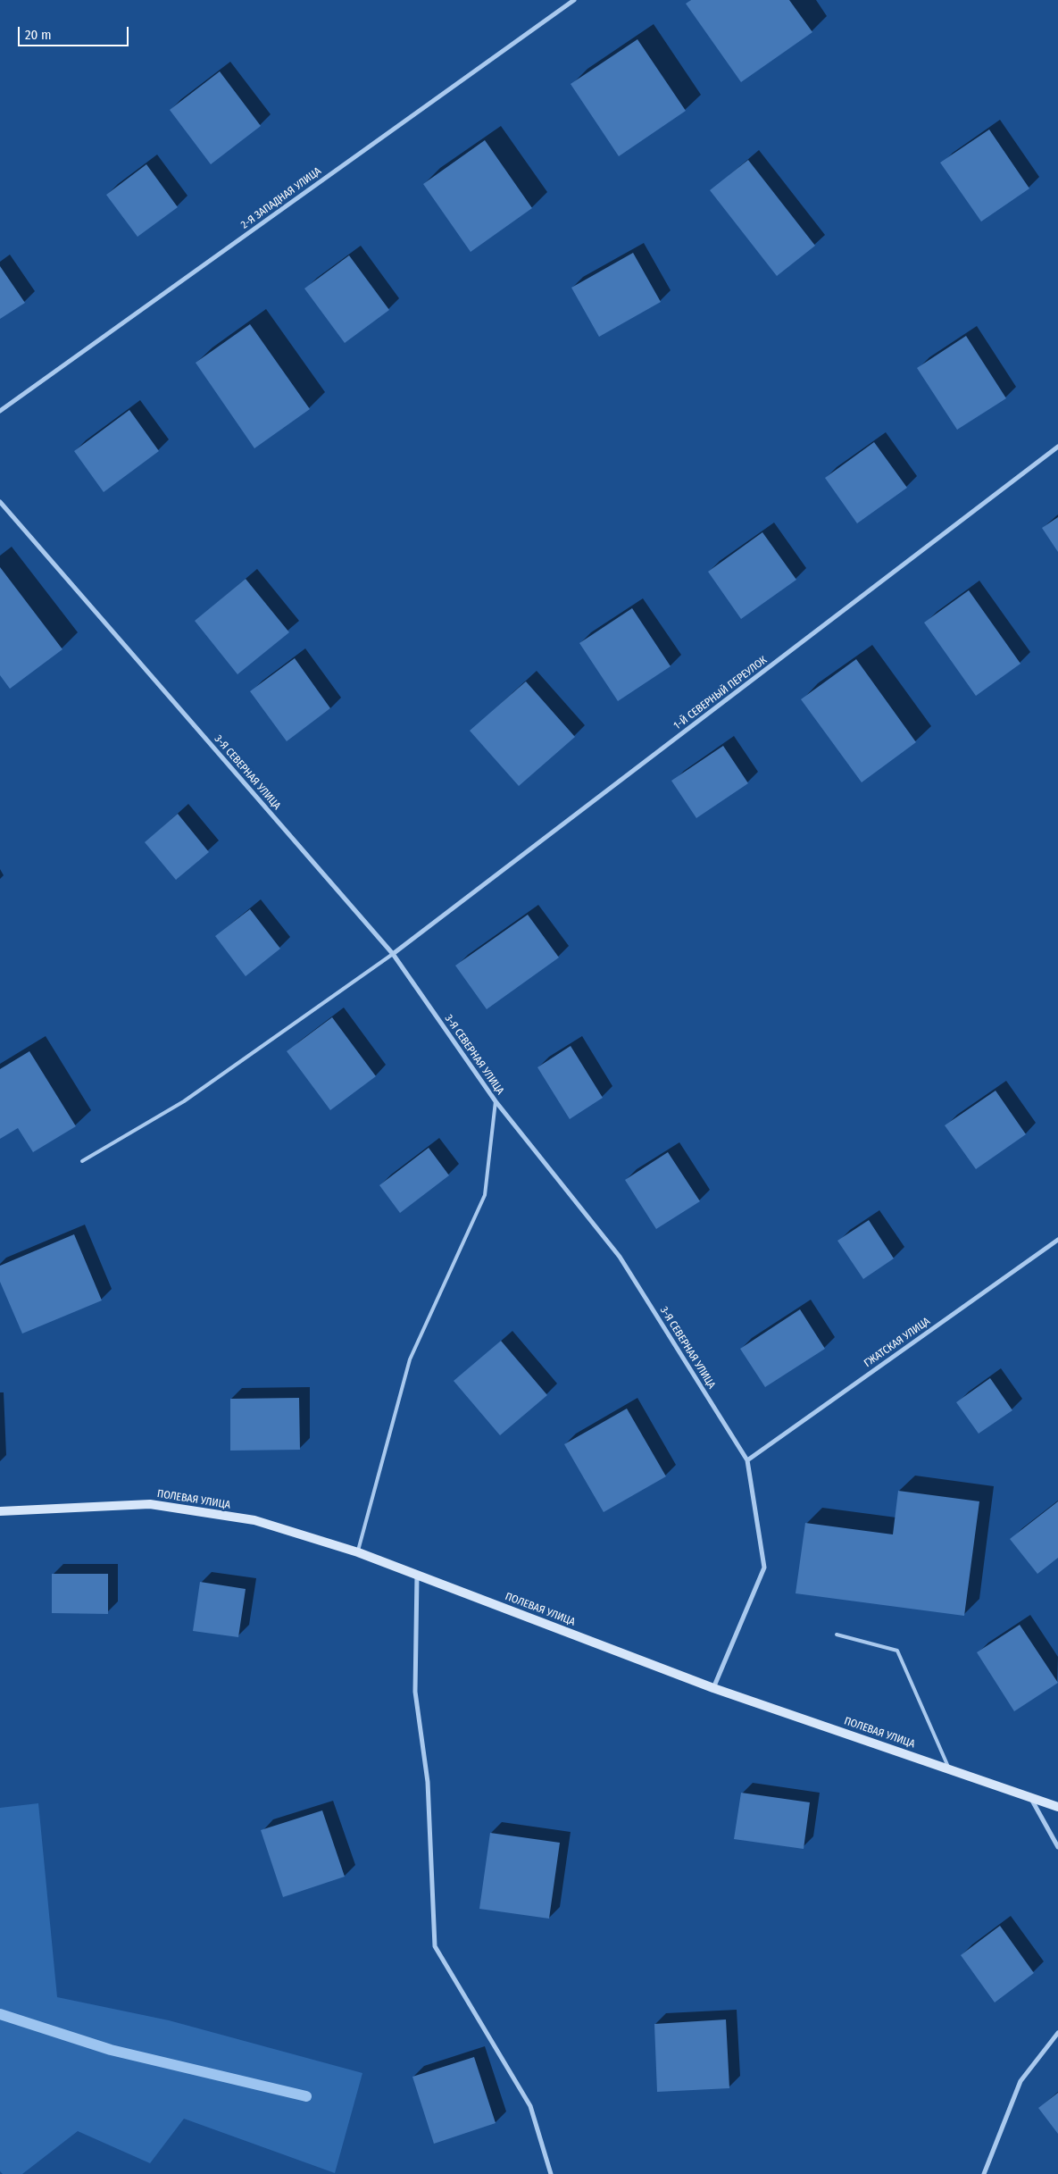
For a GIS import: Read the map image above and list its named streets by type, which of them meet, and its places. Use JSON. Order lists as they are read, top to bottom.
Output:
{
  "streets": {
    "main road": ["ПОЛЕВАЯ УЛИЦА"],
    "street": [
      "2-Я ЗАПАДНАЯ УЛИЦА",
      "1-Й СЕВЕРНЫЙ ПЕРЕУЛОК",
      "3-Я СЕВЕРНАЯ УЛИЦА",
      "ГЖАТСКАЯ УЛИЦА"
    ]
  },
  "crossings": [
    ["1-Й СЕВЕРНЫЙ ПЕРЕУЛОК", "3-Я СЕВЕРНАЯ УЛИЦА"],
    ["3-Я СЕВЕРНАЯ УЛИЦА", "ГЖАТСКАЯ УЛИЦА"],
    ["3-Я СЕВЕРНАЯ УЛИЦА", "ПОЛЕВАЯ УЛИЦА"]
  ],
  "scale_bar": "20 m"
}
